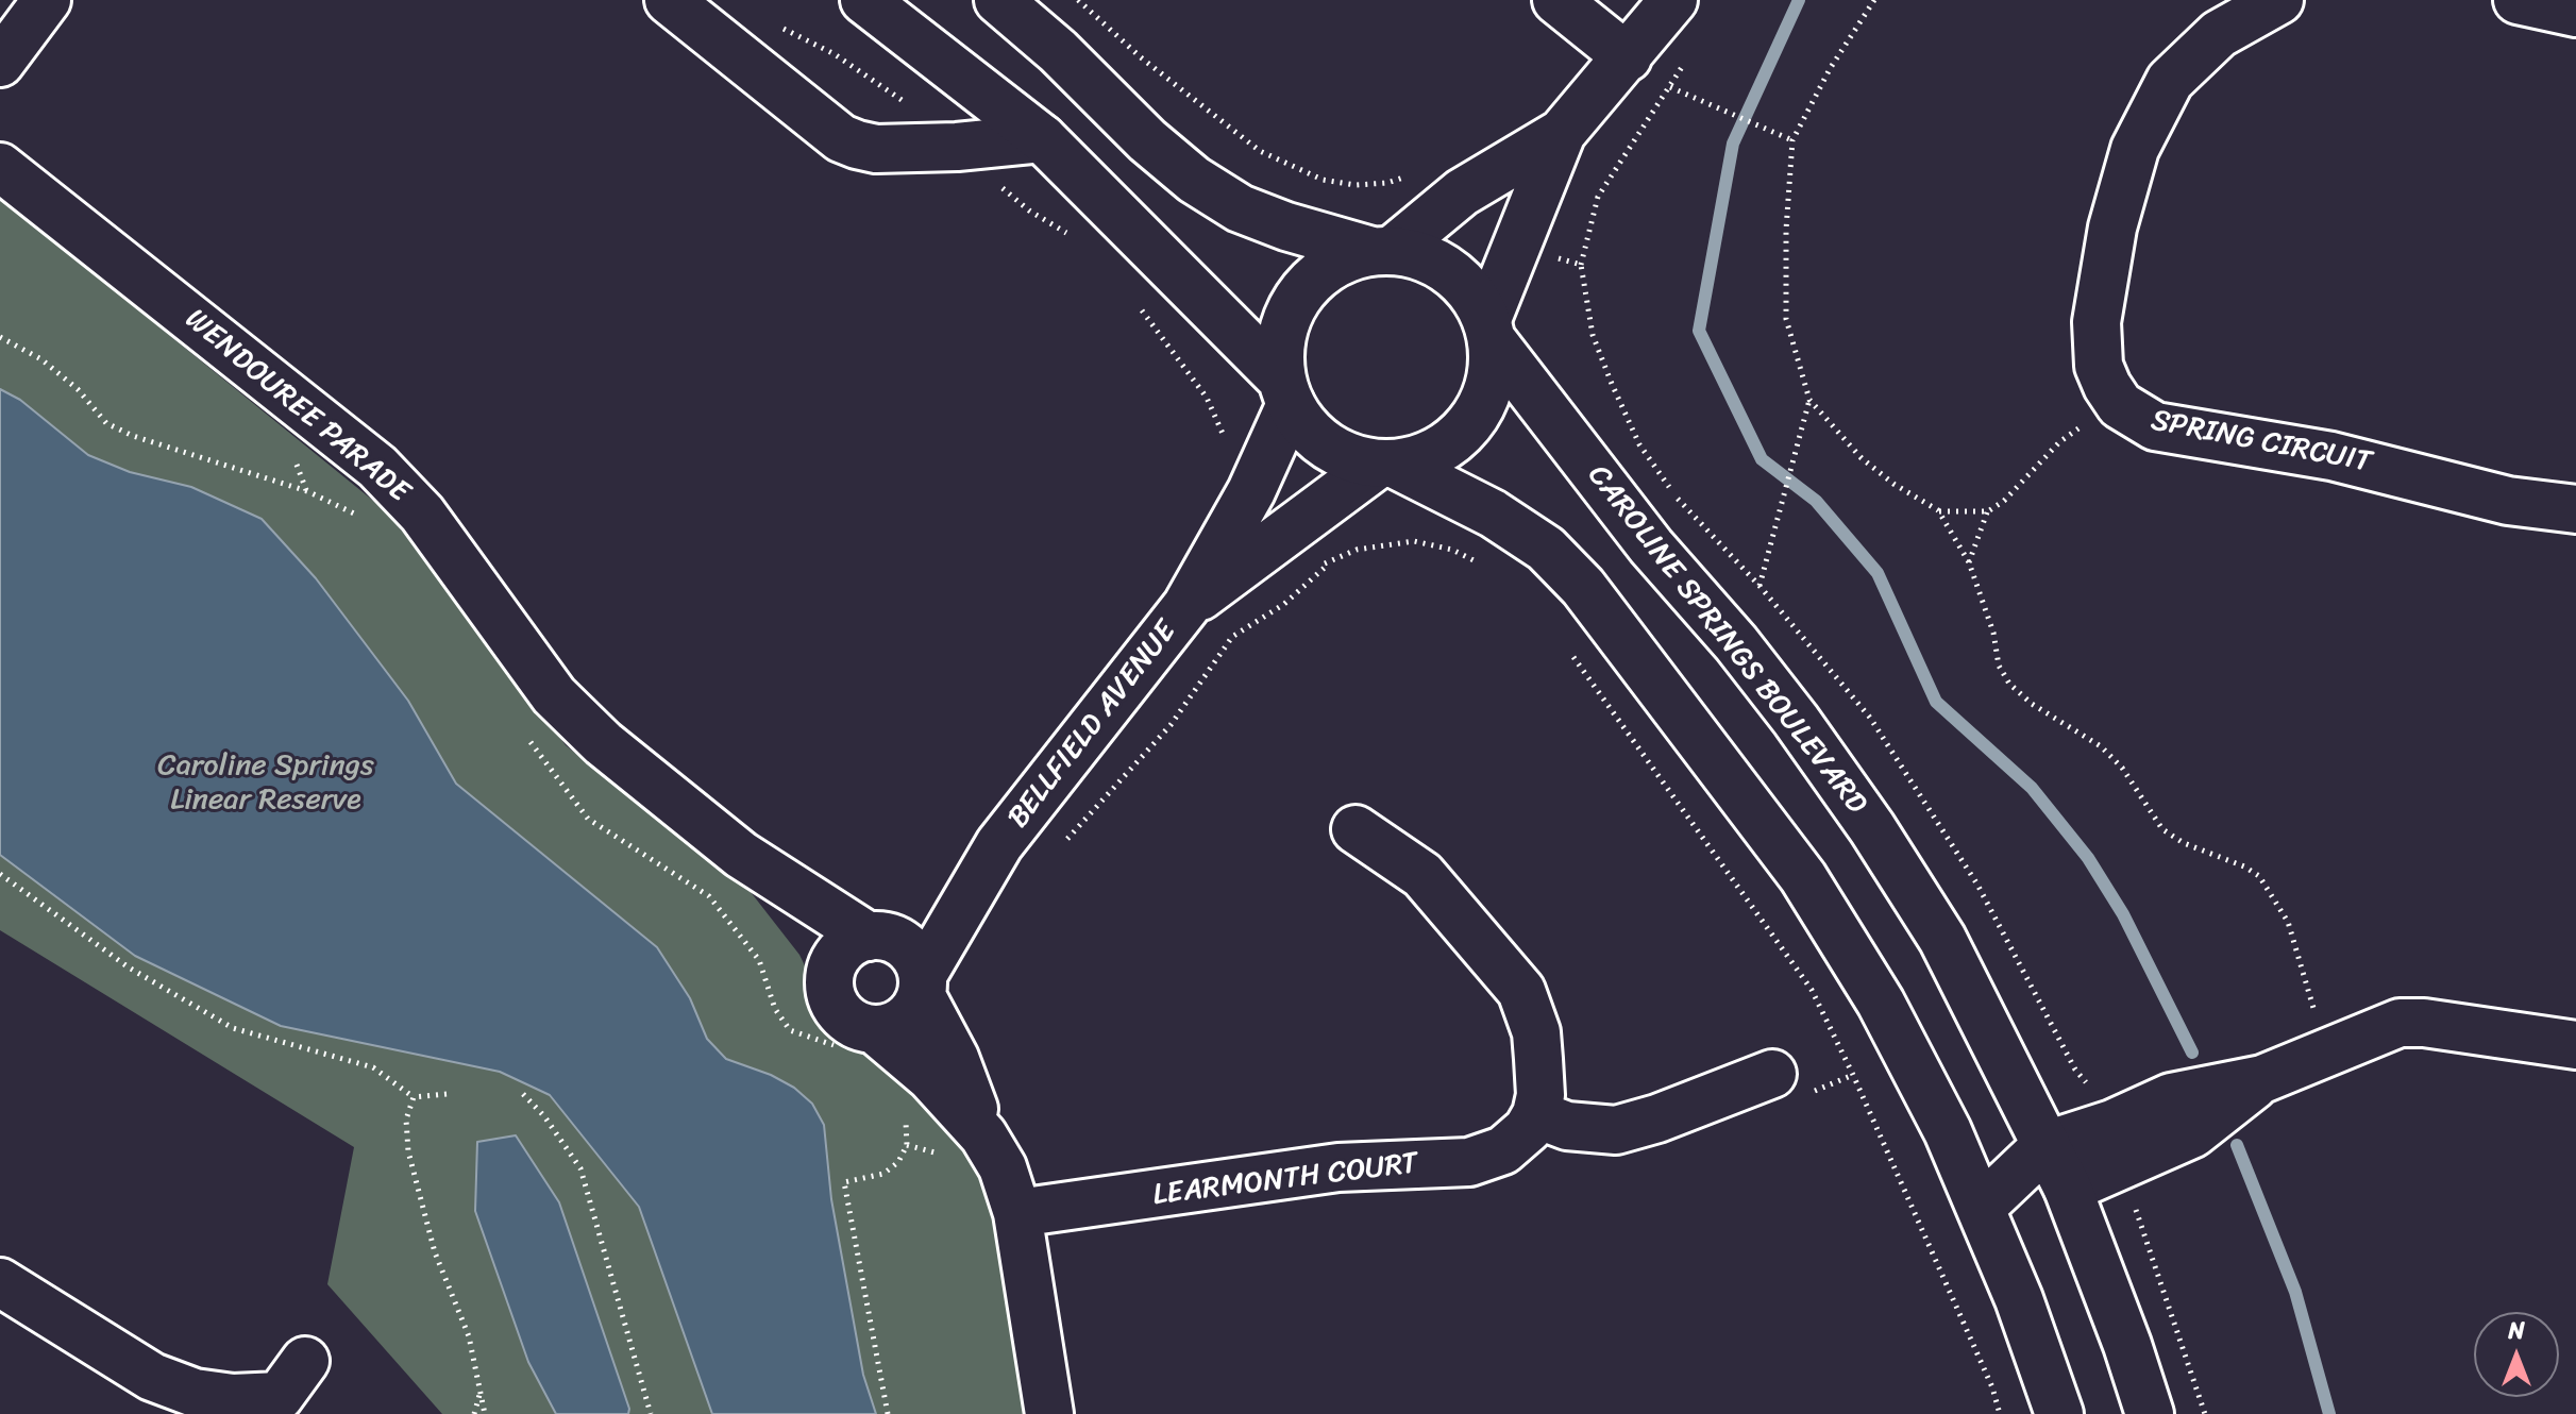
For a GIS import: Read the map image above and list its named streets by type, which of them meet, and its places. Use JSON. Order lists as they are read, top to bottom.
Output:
{
  "streets": {
    "street": [
      "WENDOUREE PARADE",
      "SPRING CIRCUIT",
      "CAROLINE SPRINGS BOULEVARD",
      "BELLFIELD AVENUE",
      "LEARMONTH COURT"
    ]
  },
  "crossings": [
    ["WENDOUREE PARADE", "BELLFIELD AVENUE"],
    ["CAROLINE SPRINGS BOULEVARD", "BELLFIELD AVENUE"]
  ],
  "parks": ["Caroline Springs Linear Reserve"],
  "north": "top"
}
